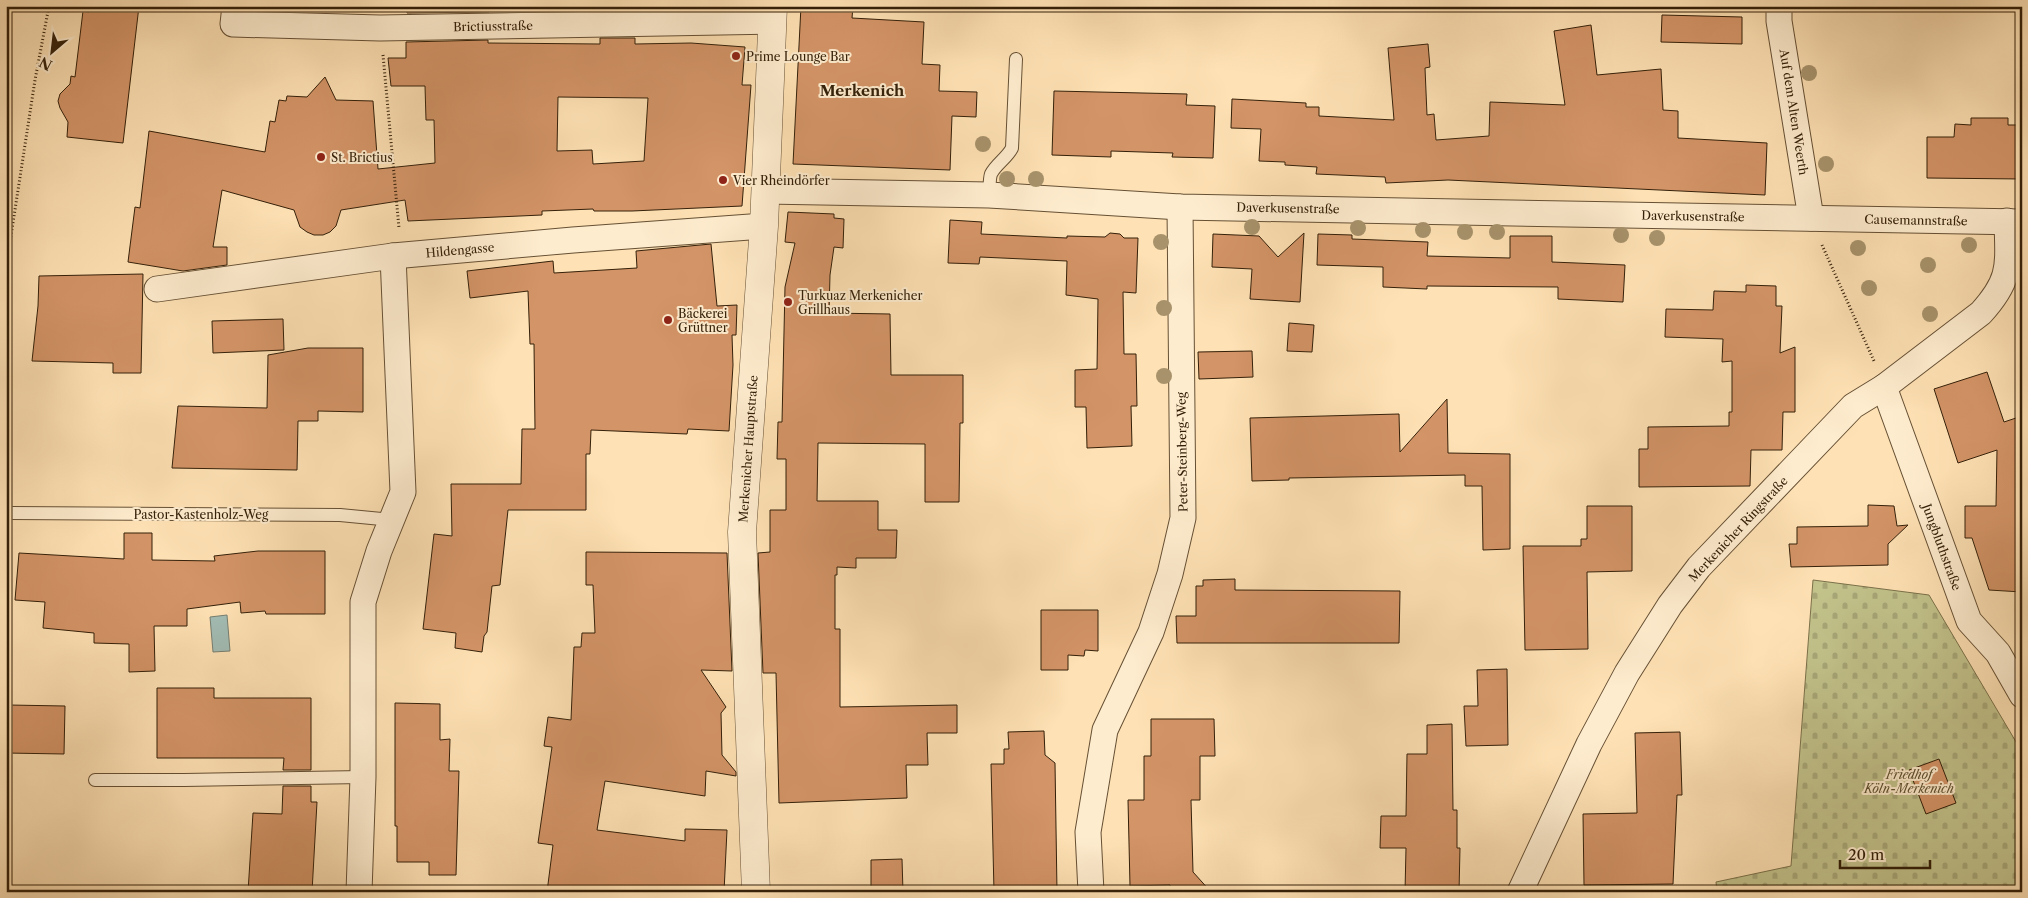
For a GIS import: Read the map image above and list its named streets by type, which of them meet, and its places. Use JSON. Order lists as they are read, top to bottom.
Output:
{
  "streets": {
    "street": [
      "Brictiusstraße",
      "Auf dem Alten Weerth",
      "Daverkusenstraße",
      "Causemannstraße",
      "Hildengasse",
      "Merkenicher Hauptstraße",
      "Peter-Steinberg-Weg",
      "Merkenicher Ringstraße",
      "Jungbluthstraße"
    ],
    "lane": ["Pastor-Kastenholz-Weg"]
  },
  "crossings": [
    ["Brictiusstraße", "Merkenicher Hauptstraße"],
    ["Auf dem Alten Weerth", "Daverkusenstraße"],
    ["Auf dem Alten Weerth", "Causemannstraße"],
    ["Daverkusenstraße", "Causemannstraße"],
    ["Daverkusenstraße", "Merkenicher Hauptstraße"],
    ["Daverkusenstraße", "Peter-Steinberg-Weg"],
    ["Causemannstraße", "Merkenicher Ringstraße"],
    ["Hildengasse", "Merkenicher Hauptstraße"],
    ["Merkenicher Ringstraße", "Jungbluthstraße"]
  ],
  "districts": ["Merkenich"],
  "parks": ["Friedhof Köln-Merkenich"],
  "places": [
    "Prime Lounge Bar",
    "St. Brictius",
    "Vier Rheindörfer",
    "Turkuaz Merkenicher Grillhaus",
    "Bäckerei Grüttner"
  ],
  "scale_bar": "20 m",
  "north": "bottom left"
}
